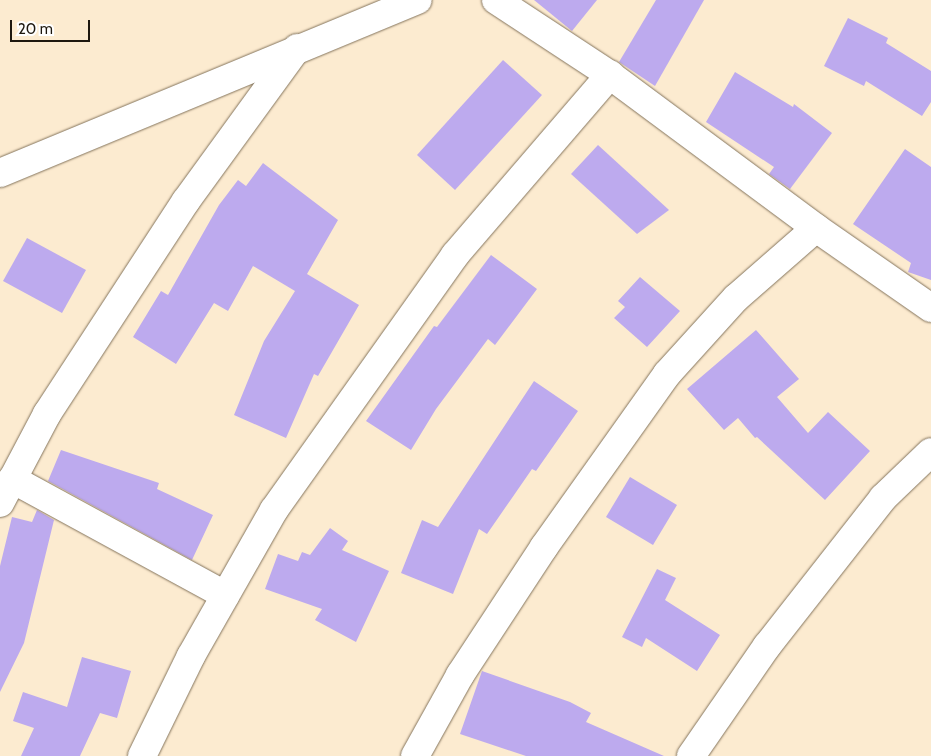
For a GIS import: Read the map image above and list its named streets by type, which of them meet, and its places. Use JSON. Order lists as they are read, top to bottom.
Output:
{
  "scale_bar": "20 m"
}
